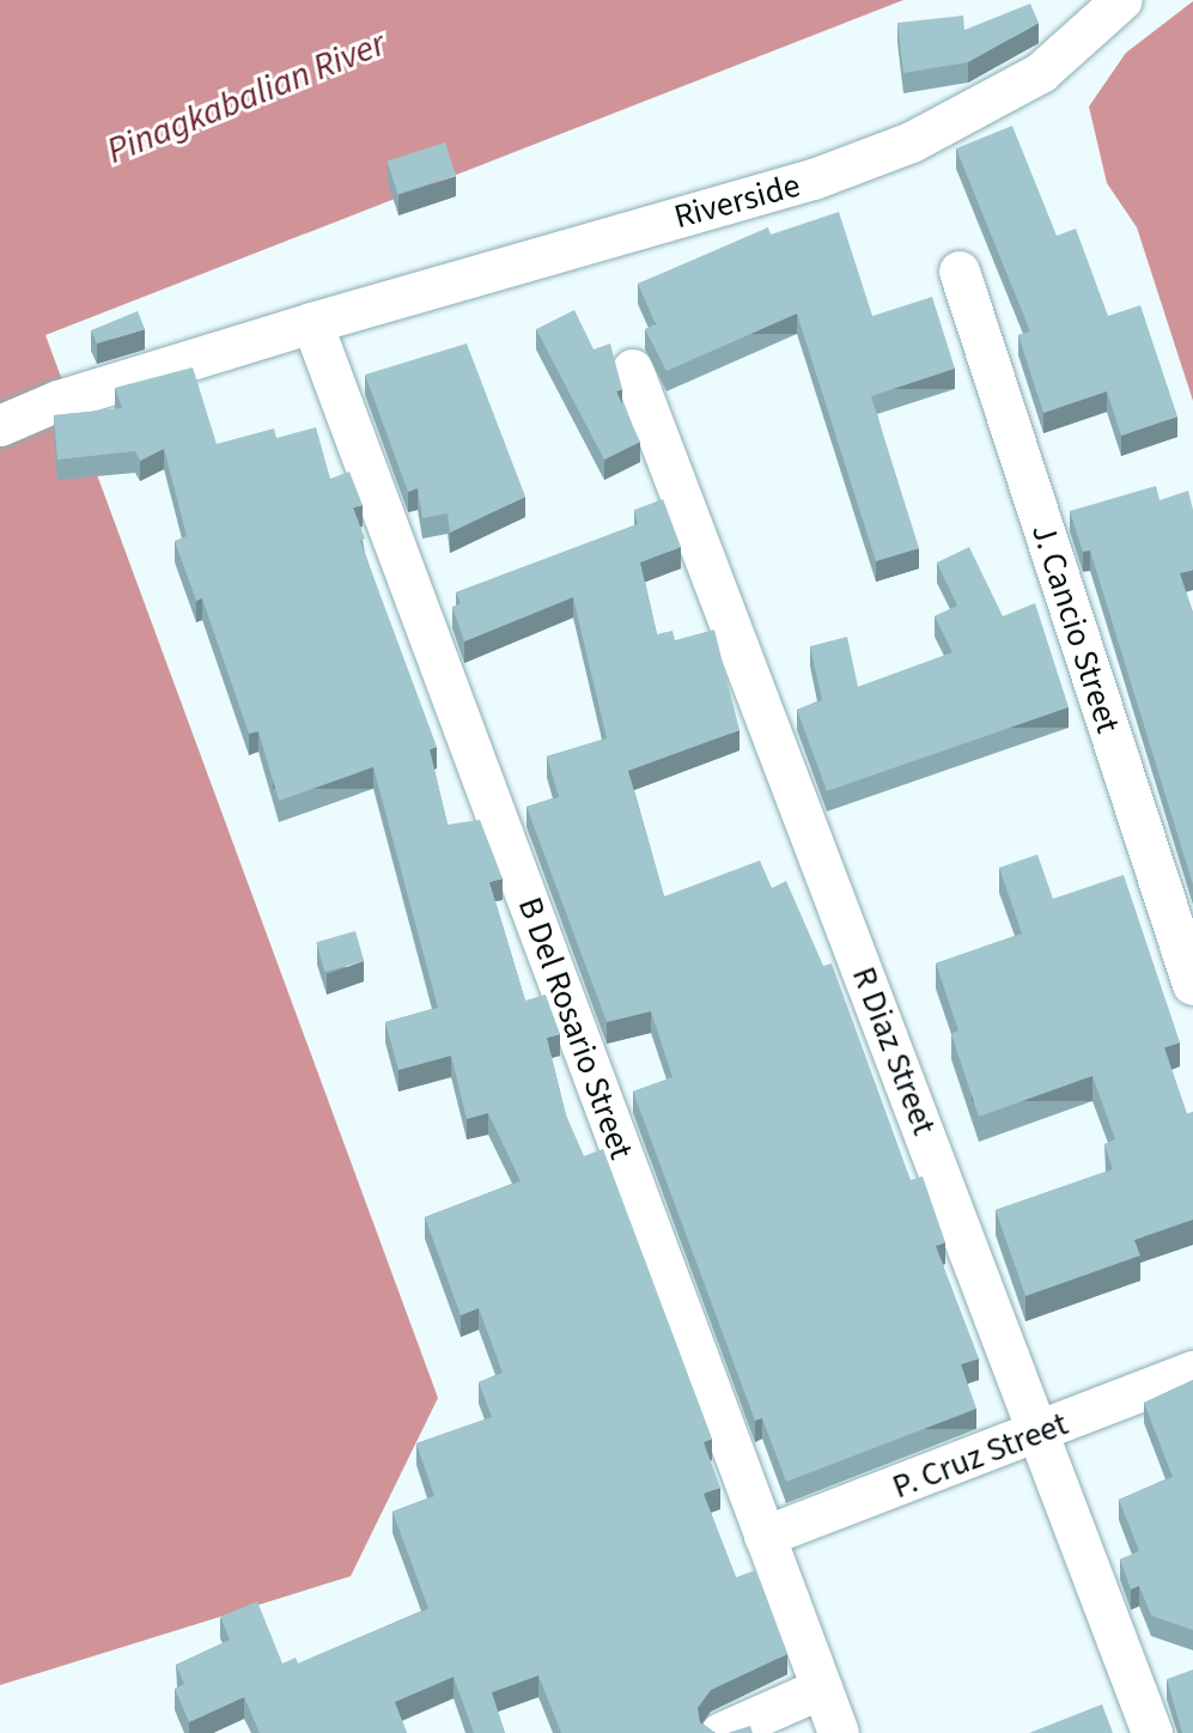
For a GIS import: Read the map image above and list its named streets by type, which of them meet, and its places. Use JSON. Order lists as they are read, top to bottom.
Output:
{
  "streets": {
    "street": [
      "Riverside",
      "J. Cancio Street",
      "B Del Rosario Street",
      "R Diaz Street",
      "P. Cruz Street"
    ]
  },
  "crossings": [
    ["Riverside", "B Del Rosario Street"],
    ["B Del Rosario Street", "P. Cruz Street"],
    ["R Diaz Street", "P. Cruz Street"]
  ],
  "water": ["Pinagkabalian River"]
}
